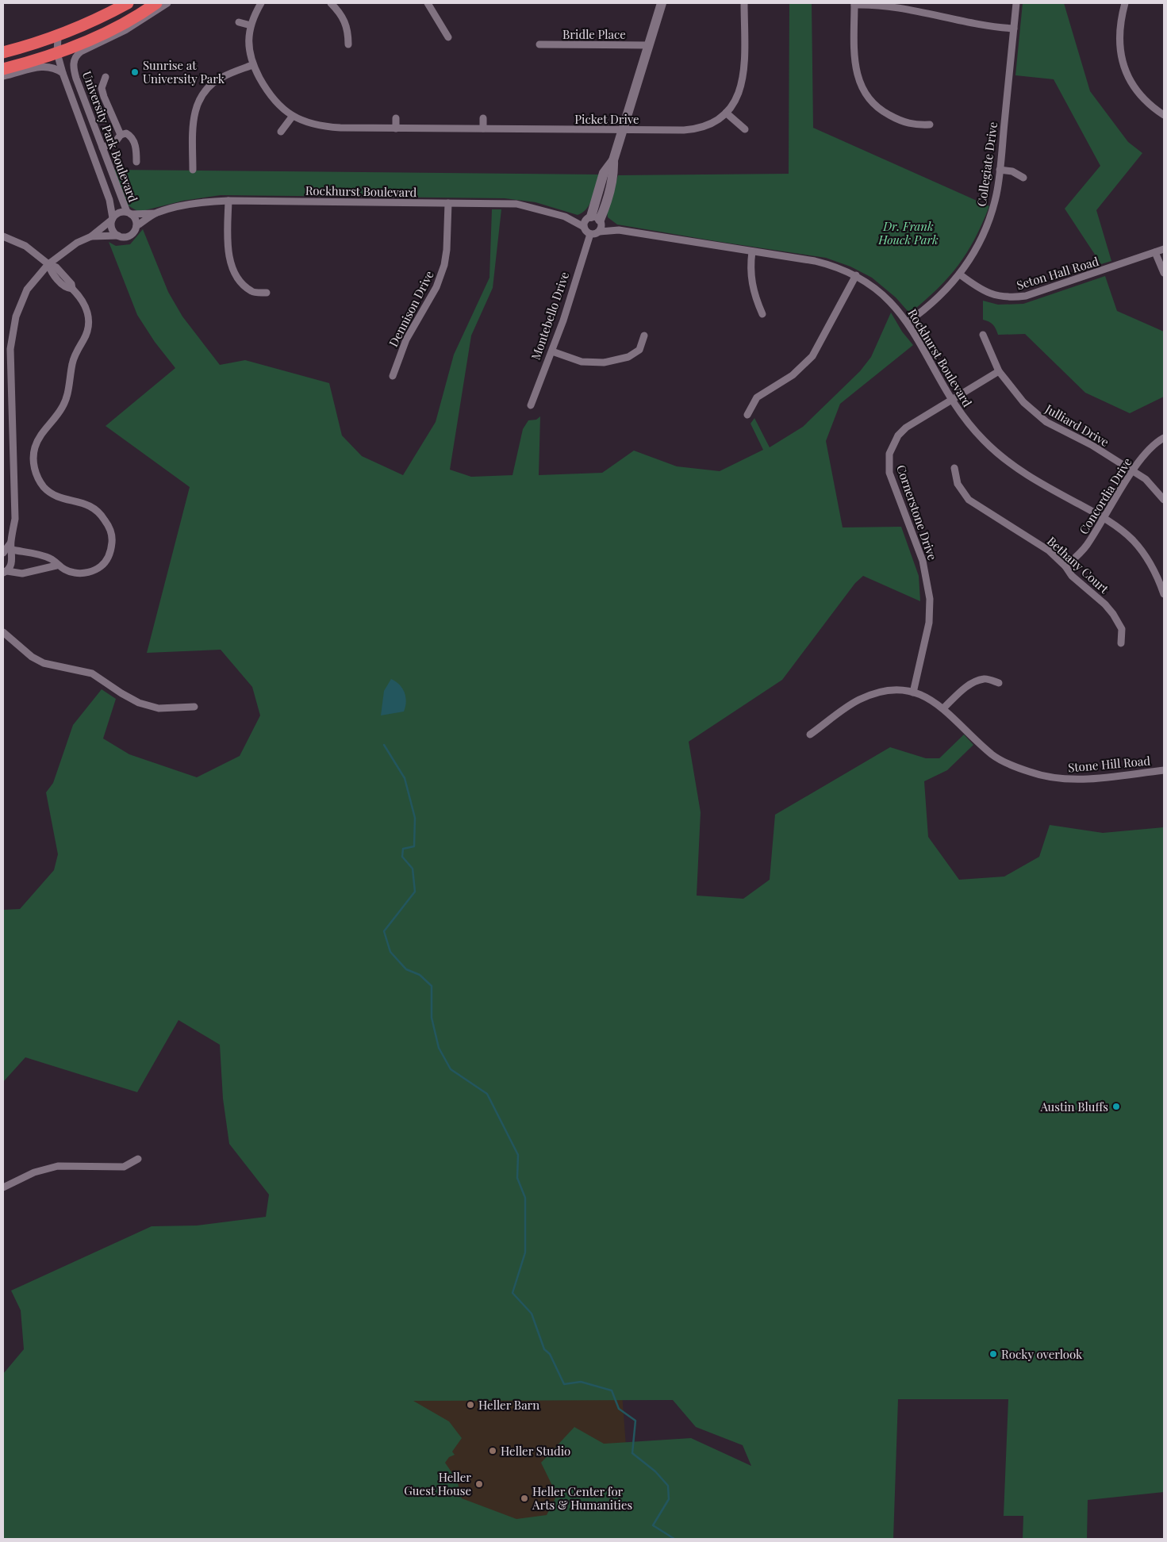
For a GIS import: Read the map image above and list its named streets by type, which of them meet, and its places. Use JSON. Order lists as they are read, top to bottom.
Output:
{
  "streets": {
    "street": [
      "Bridle Place",
      "Picket Drive",
      "University Park Boulevard",
      "Collegiate Drive",
      "Rockhurst Boulevard",
      "Seton Hall Road",
      "Dennison Drive",
      "Montebello Drive",
      "Julliard Drive",
      "Concordia Drive",
      "Cornerstone Drive",
      "Bethany Court",
      "Stone Hill Road"
    ]
  },
  "crossings": [
    ["University Park Boulevard", "Rockhurst Boulevard"],
    ["Collegiate Drive", "Rockhurst Boulevard"],
    ["Collegiate Drive", "Seton Hall Road"],
    ["Rockhurst Boulevard", "Dennison Drive"],
    ["Rockhurst Boulevard", "Montebello Drive"],
    ["Rockhurst Boulevard", "Concordia Drive"],
    ["Rockhurst Boulevard", "Cornerstone Drive"],
    ["Julliard Drive", "Concordia Drive"],
    ["Julliard Drive", "Cornerstone Drive"],
    ["Concordia Drive", "Bethany Court"],
    ["Cornerstone Drive", "Stone Hill Road"]
  ],
  "parks": ["Dr. Frank Houck Park"],
  "places": [
    "Sunrise at University Park",
    "Austin Bluffs",
    "Rocky overlook",
    "Heller Barn",
    "Heller Studio",
    "Heller Guest House",
    "Heller Center for Arts & Humanities"
  ]
}
